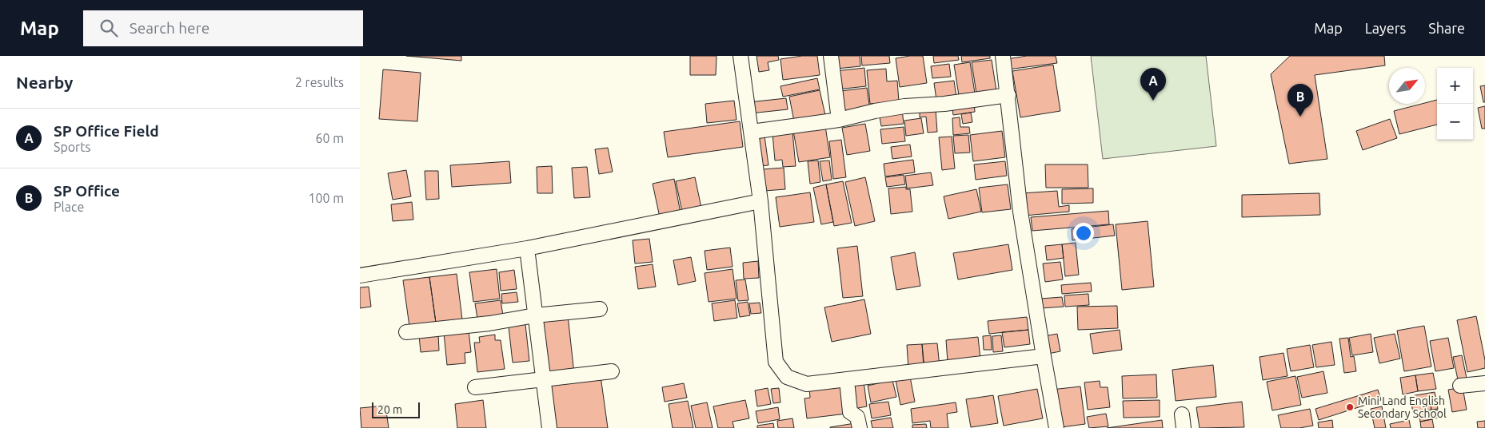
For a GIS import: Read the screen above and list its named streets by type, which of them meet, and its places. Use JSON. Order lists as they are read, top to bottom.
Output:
{
  "places": ["Mini Land English Secondary School"],
  "scale_bar": "20 m",
  "north": "top right",
  "page": {
    "header": "Map",
    "search": "Search here",
    "nav": ["Map", "Layers", "Share"],
    "heading": ["Nearby", "2 results"],
    "map_buttons": ["+", "−"],
    "pins": ["A", "B"],
    "list": [
      {
        "mark": "A",
        "name": "SP Office Field",
        "note": "Sports",
        "value": "60 m"
      },
      {
        "mark": "B",
        "name": "SP Office",
        "note": "Place",
        "value": "100 m"
      }
    ],
    "scale": "20 m"
  }
}
